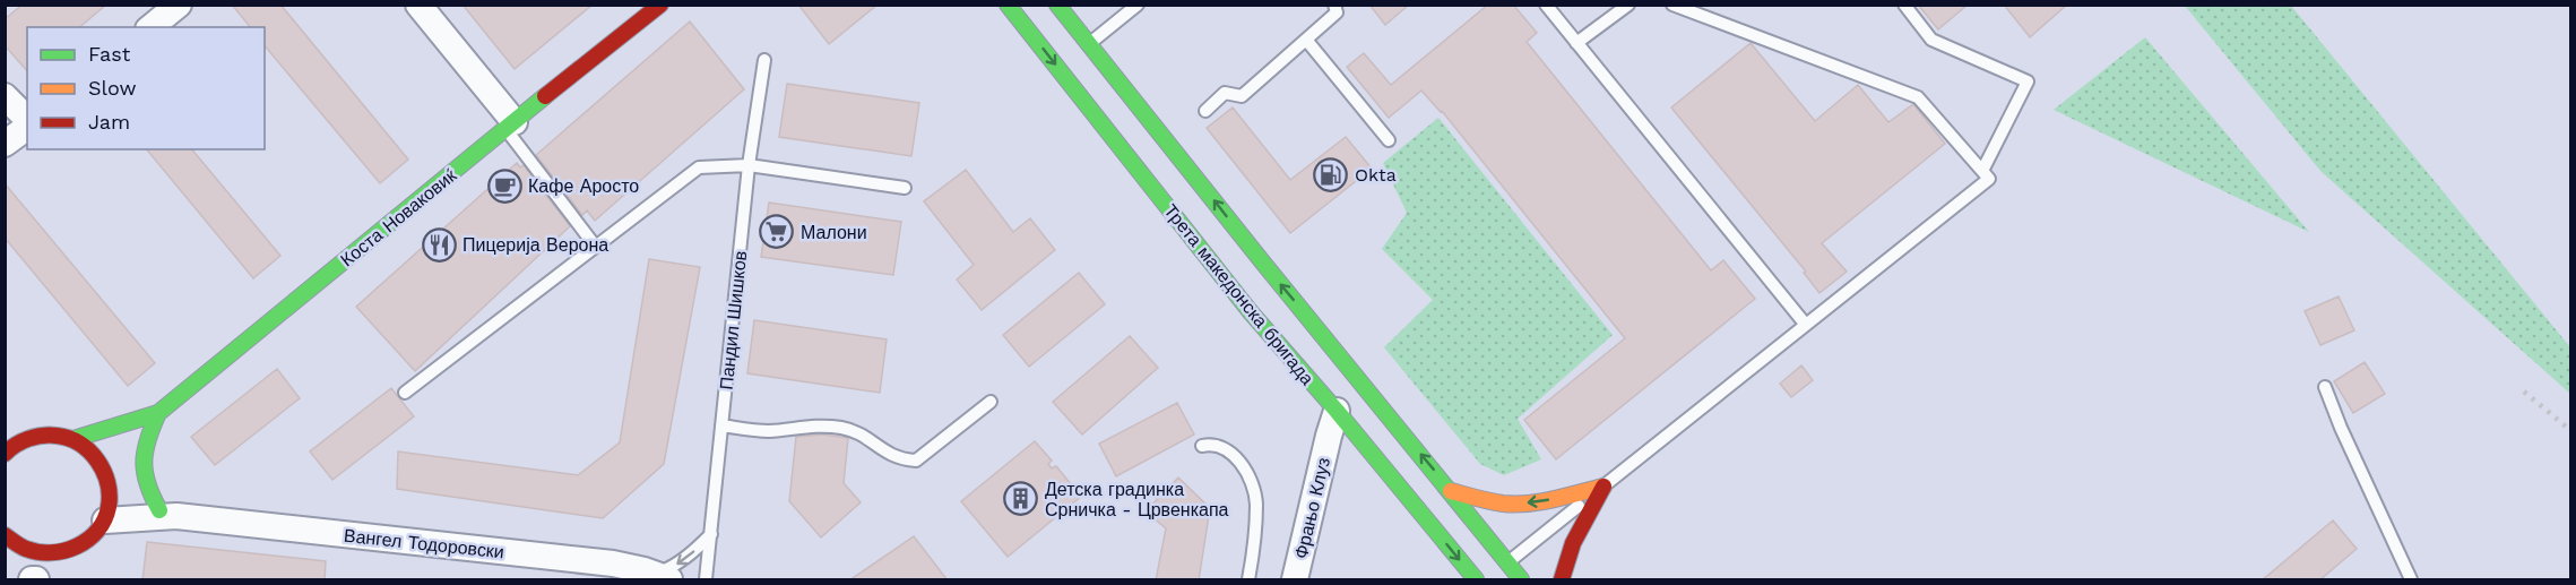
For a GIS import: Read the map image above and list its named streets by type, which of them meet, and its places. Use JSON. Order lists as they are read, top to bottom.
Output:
{
  "streets": {
    "street": [
      "Коста Новаковиќ",
      "Трета македонска бригада",
      "Фрањо Клуз",
      "Вангел Тодоровски"
    ],
    "lane": ["Пандил Шишков"]
  },
  "crossings": [
    ["Трета македонска бригада", "Фрањо Клуз"]
  ],
  "places": {
    "fuel station": ["Okta"],
    "cafe": ["Кафе Аросто"],
    "supermarket": ["Малони"],
    "restaurant": ["Пицерија Верона"],
    "building": ["Детска градинка Срничка - Црвенкапа"]
  },
  "legend": ["Fast", "Slow", "Jam"]
}
